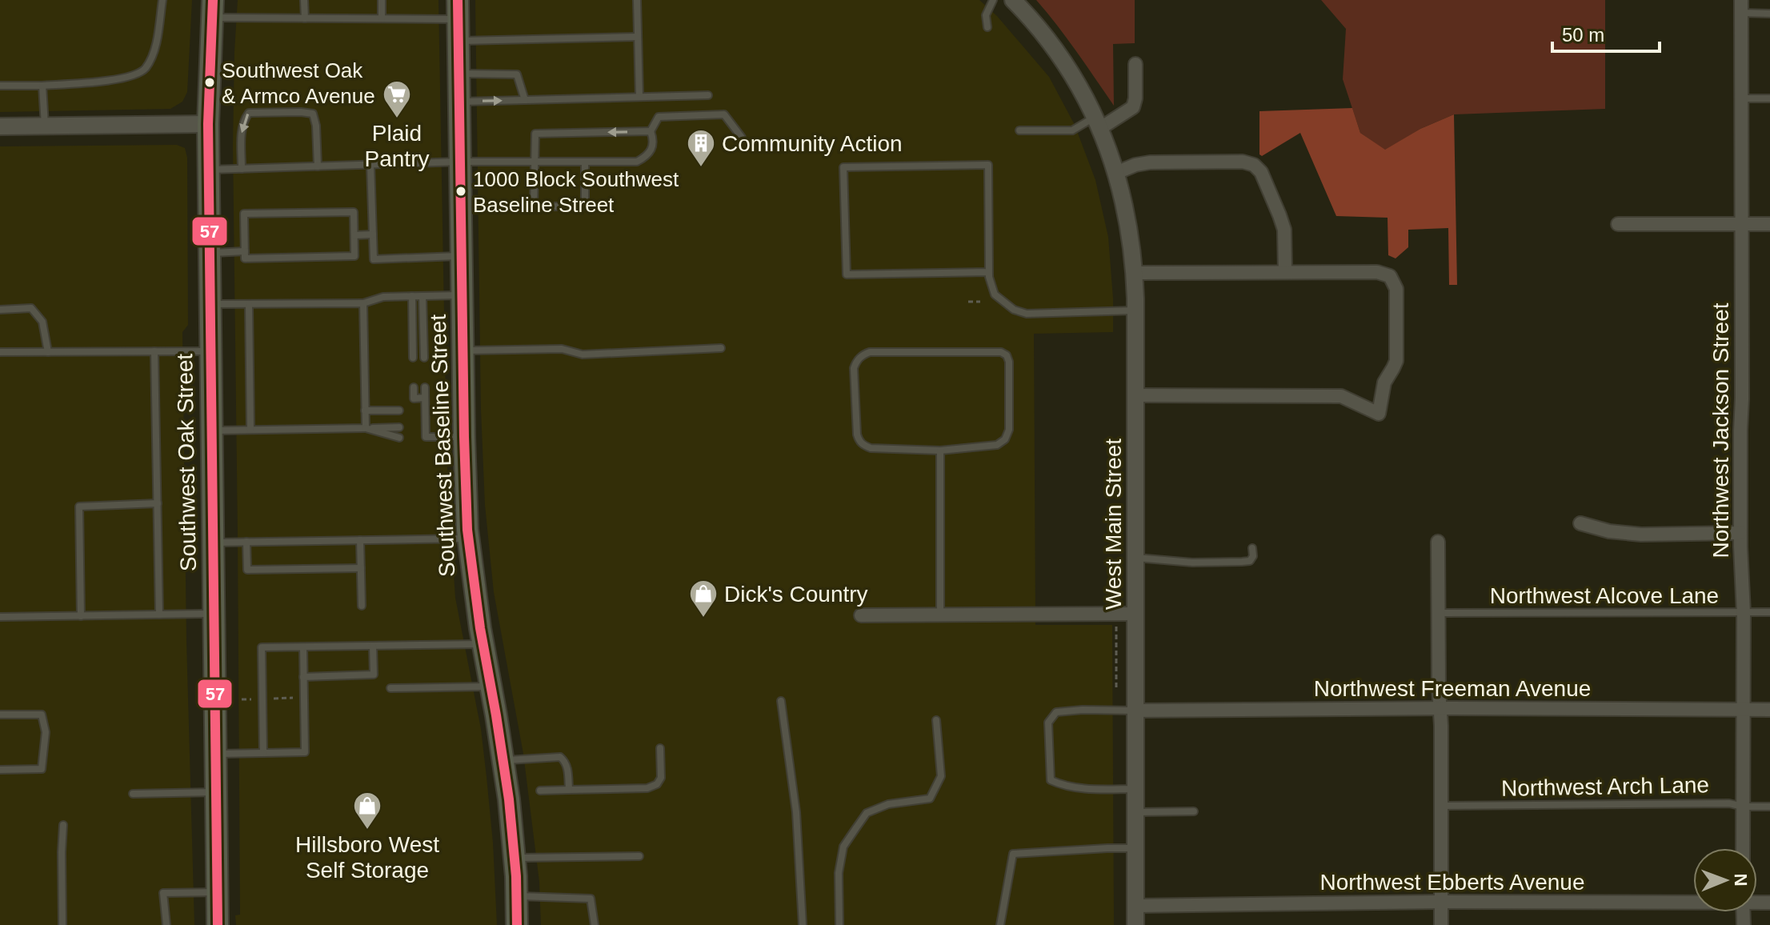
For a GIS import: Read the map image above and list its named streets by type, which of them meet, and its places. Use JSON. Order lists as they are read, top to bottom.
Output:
{
  "streets": {
    "highway": ["Southwest Baseline Street", "Southwest Oak Street"],
    "street": [
      "Northwest Jackson Street",
      "West Main Street",
      "Northwest Freeman Avenue",
      "Northwest Ebberts Avenue"
    ],
    "lane": ["Northwest Alcove Lane", "Northwest Arch Lane"]
  },
  "crossings": [
    ["Northwest Jackson Street", "Northwest Alcove Lane"],
    ["Northwest Jackson Street", "Northwest Freeman Avenue"],
    ["Northwest Jackson Street", "Northwest Arch Lane"],
    ["West Main Street", "Northwest Freeman Avenue"],
    ["West Main Street", "Northwest Ebberts Avenue"]
  ],
  "places": {
    "other": ["Southwest Oak & Armco Avenue", "1000 Block Southwest Baseline Street"],
    "supermarket": ["Plaid Pantry"],
    "building": ["Community Action"],
    "shop": ["Dick's Country", "Hillsboro West Self Storage"]
  },
  "lines": ["transit line 57"],
  "scale_bar": "50 m",
  "north": "right"
}
